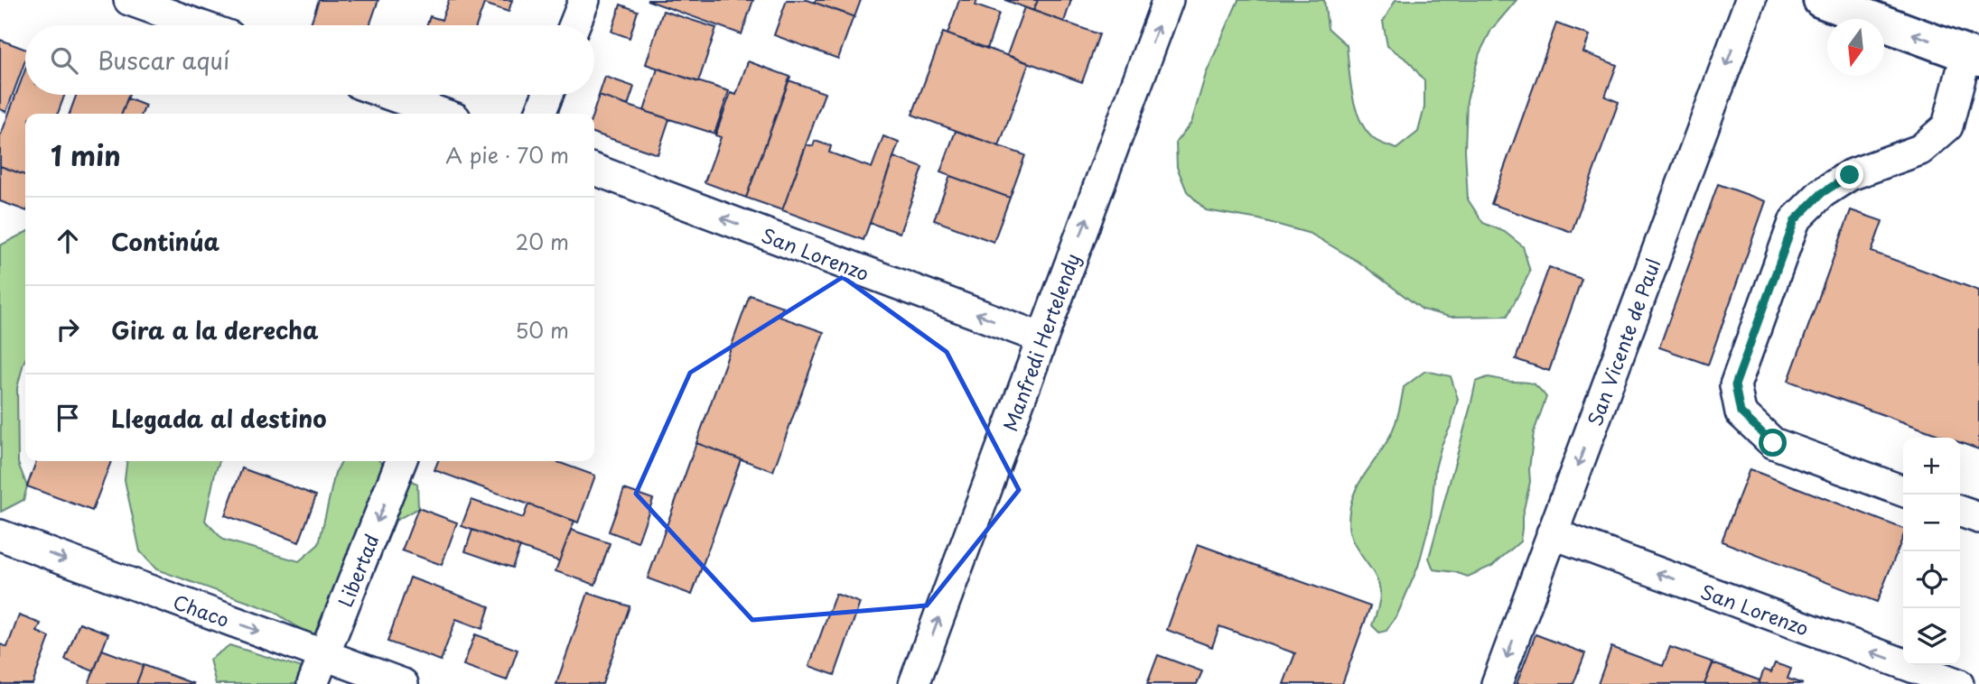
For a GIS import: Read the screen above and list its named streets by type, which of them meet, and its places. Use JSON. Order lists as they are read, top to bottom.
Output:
{
  "streets": {
    "street": [
      "San Lorenzo",
      "Manfredi Hertelendy",
      "San Vicente de Paul",
      "Libertad",
      "Chaco"
    ]
  },
  "crossings": [
    ["San Lorenzo", "Manfredi Hertelendy"],
    ["San Lorenzo", "San Vicente de Paul"],
    ["Libertad", "Chaco"]
  ],
  "one_way": [
    "San Lorenzo",
    "Manfredi Hertelendy",
    "San Vicente de Paul",
    "Libertad",
    "Chaco"
  ],
  "north": "bottom",
  "page": {
    "search": "Buscar aquí",
    "heading": ["1 min", "A pie · 70 m"],
    "list": [
      ["Continúa", "20 m"],
      ["Gira a la derecha", "50 m"],
      "Llegada al destino"
    ],
    "map_buttons": ["+", "−"]
  }
}
